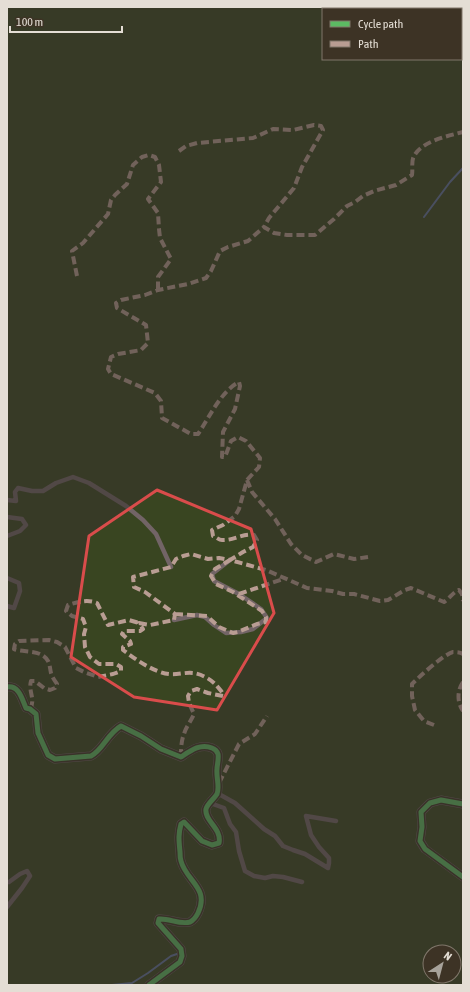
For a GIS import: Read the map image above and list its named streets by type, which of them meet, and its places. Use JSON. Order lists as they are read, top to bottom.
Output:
{
  "legend": ["Cycle path", "Path"],
  "scale_bar": "100 m",
  "north": "top right"
}
